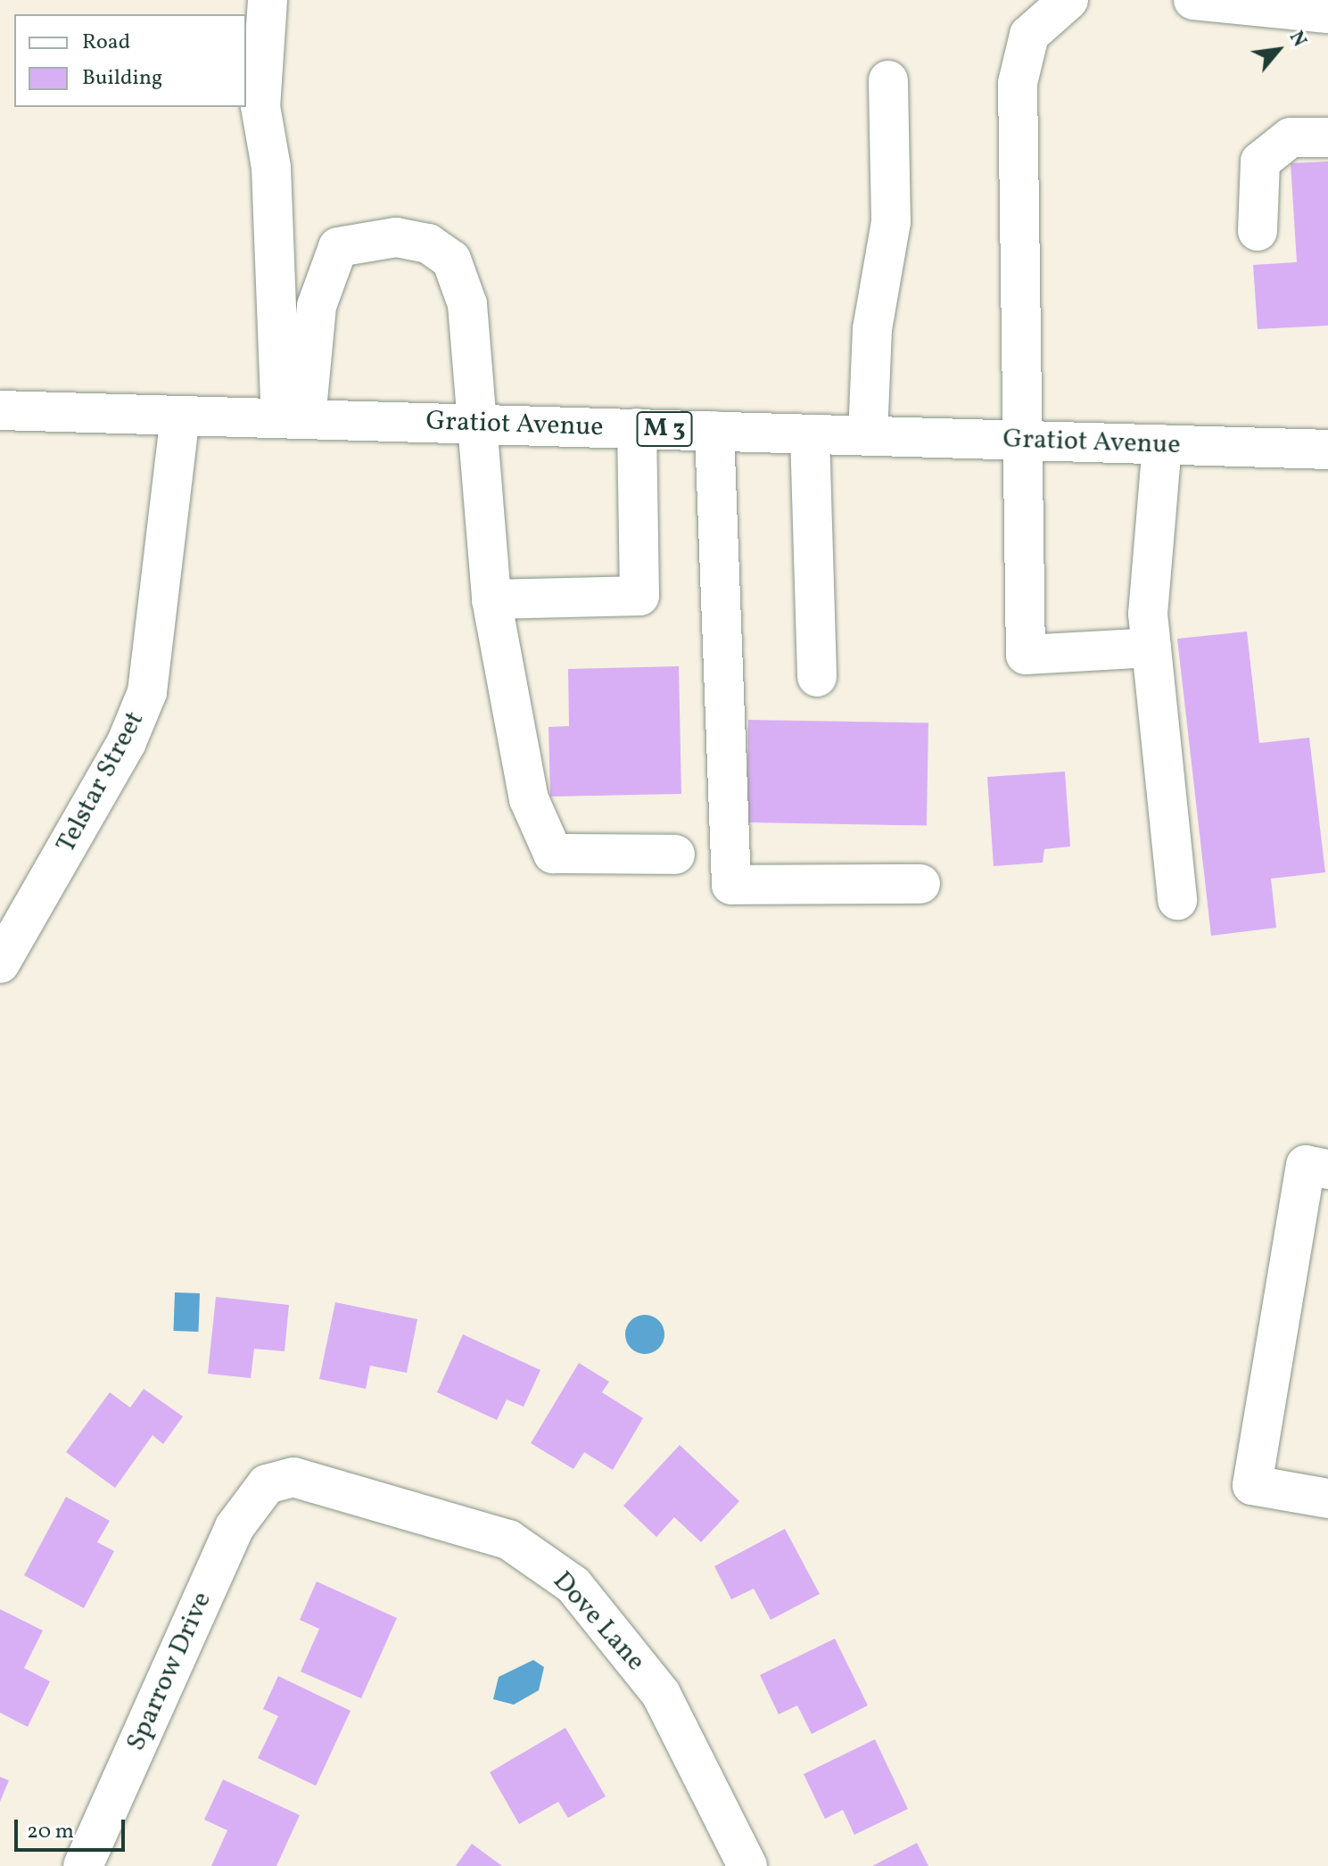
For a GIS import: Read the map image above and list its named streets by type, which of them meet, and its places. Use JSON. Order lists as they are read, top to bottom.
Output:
{
  "streets": {
    "street": [
      "Gratiot Avenue",
      "M 3",
      "Telstar Street",
      "Dove Lane",
      "Sparrow Drive"
    ]
  },
  "crossings": [
    ["Gratiot Avenue", "Telstar Street"],
    ["Dove Lane", "Sparrow Drive"]
  ],
  "legend": ["Road", "Building"],
  "scale_bar": "20 m",
  "north": "top right"
}
